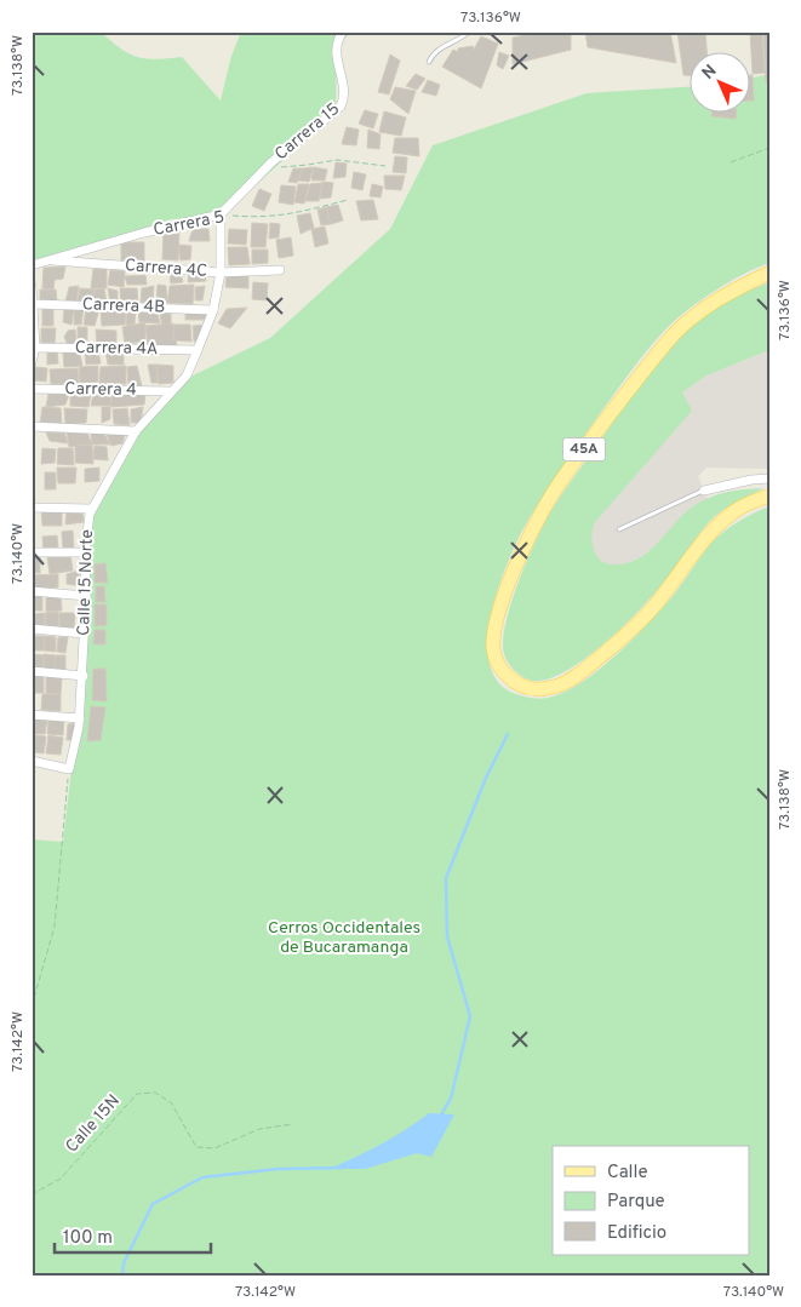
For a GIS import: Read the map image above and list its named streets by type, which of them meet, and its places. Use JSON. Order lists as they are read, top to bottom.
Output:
{
  "streets": {
    "main road": ["45A"],
    "street": [
      "Carrera 15",
      "Carrera 5",
      "Carrera 4C",
      "Carrera 4B",
      "Carrera 4A",
      "Carrera 4",
      "Calle 15 Norte"
    ],
    "path": ["Calle 15N"]
  },
  "crossings": [
    ["Carrera 15", "Carrera 5"],
    ["Carrera 15", "Calle 15 Norte"],
    ["Carrera 5", "Carrera 4C"],
    ["Carrera 5", "Calle 15 Norte"],
    ["Carrera 4C", "Calle 15 Norte"],
    ["Carrera 4B", "Calle 15 Norte"],
    ["Carrera 4A", "Calle 15 Norte"],
    ["Carrera 4", "Calle 15 Norte"]
  ],
  "parks": ["Cerros Occidentales de Bucaramanga"],
  "legend": ["Calle", "Parque", "Edificio"],
  "scale_bar": "100 m",
  "north": "top left",
  "coordinates": [
    "73.136°W",
    "73.138°W",
    "73.140°W",
    "73.142°W"
  ]
}
